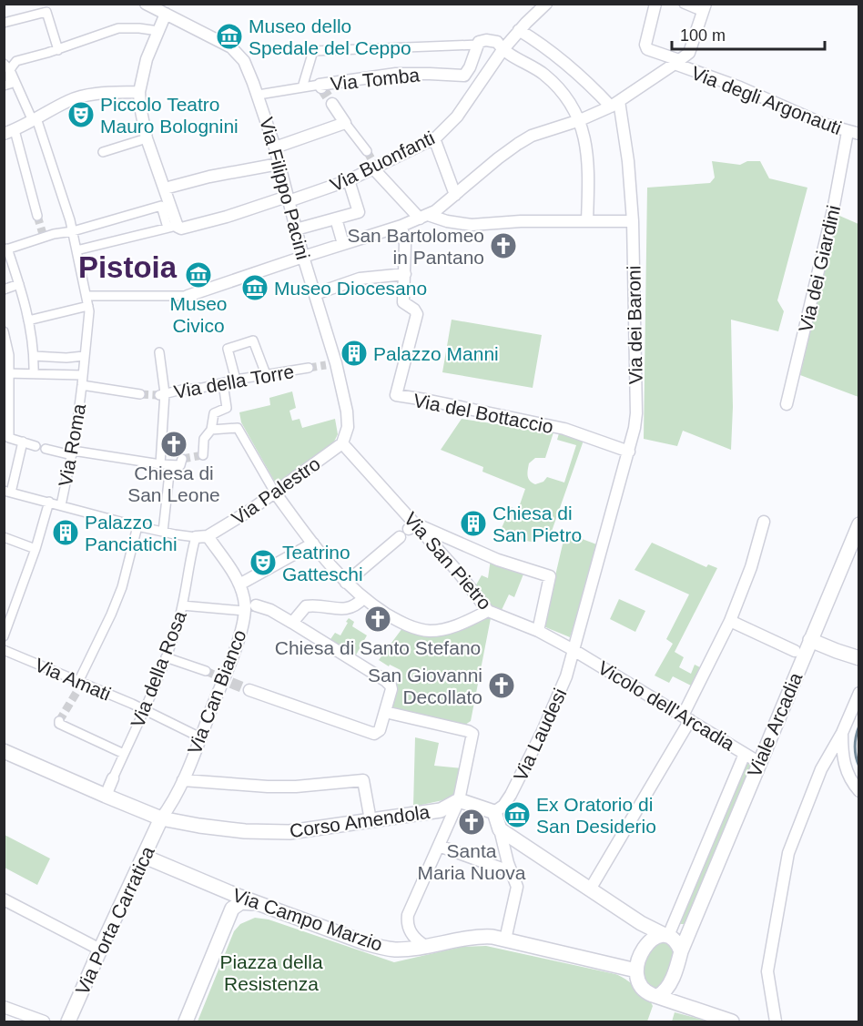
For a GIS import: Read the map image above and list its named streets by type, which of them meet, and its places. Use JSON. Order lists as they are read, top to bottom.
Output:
{
  "streets": {
    "street": [
      "Via Tomba",
      "Via degli Argonauti",
      "Via Buonfanti",
      "Via Filippo Pacini",
      "Via dei Giardini",
      "Via dei Baroni",
      "Via della Torre",
      "Via del Bottaccio",
      "Via Roma",
      "Via Palestro",
      "Via San Pietro",
      "Via della Rosa",
      "Via Amati",
      "Via Can Bianco",
      "Vicolo dell'Arcadia",
      "Viale Arcadia",
      "Via Laudesi",
      "Corso Amendola",
      "Via Campo Marzio",
      "Via Porta Carratica"
    ]
  },
  "crossings": [
    ["Via degli Argonauti", "Via dei Giardini"],
    ["Via Buonfanti", "Via Filippo Pacini"],
    ["Via Filippo Pacini", "Via Palestro"],
    ["Via Filippo Pacini", "Via San Pietro"],
    ["Via dei Baroni", "Via del Bottaccio"],
    ["Via dei Baroni", "Via Laudesi"],
    ["Via Palestro", "Via San Pietro"],
    ["Via Palestro", "Via Can Bianco"],
    ["Via San Pietro", "Vicolo dell'Arcadia"],
    ["Via San Pietro", "Via Laudesi"],
    ["Via della Rosa", "Via Amati"],
    ["Via della Rosa", "Corso Amendola"],
    ["Via Amati", "Via Can Bianco"],
    ["Via Can Bianco", "Corso Amendola"],
    ["Via Can Bianco", "Via Porta Carratica"],
    ["Vicolo dell'Arcadia", "Viale Arcadia"],
    ["Vicolo dell'Arcadia", "Via Laudesi"],
    ["Viale Arcadia", "Via Campo Marzio"],
    ["Corso Amendola", "Via Porta Carratica"],
    ["Via Campo Marzio", "Via Porta Carratica"]
  ],
  "districts": ["Pistoia"],
  "parks": ["Piazza della Resistenza"],
  "places": {
    "museum": [
      "Museo dello Spedale del Ceppo",
      "Museo Civico",
      "Museo Diocesano",
      "Ex Oratorio di San Desiderio"
    ],
    "theatre": ["Piccolo Teatro Mauro Bolognini", "Teatrino Gatteschi"],
    "church": [
      "San Bartolomeo in Pantano",
      "Chiesa di San Leone",
      "Chiesa di Santo Stefano",
      "San Giovanni Decollato",
      "Santa Maria Nuova"
    ],
    "building": ["Palazzo Manni", "Chiesa di San Pietro", "Palazzo Panciatichi"]
  },
  "scale_bar": "100 m"
}
